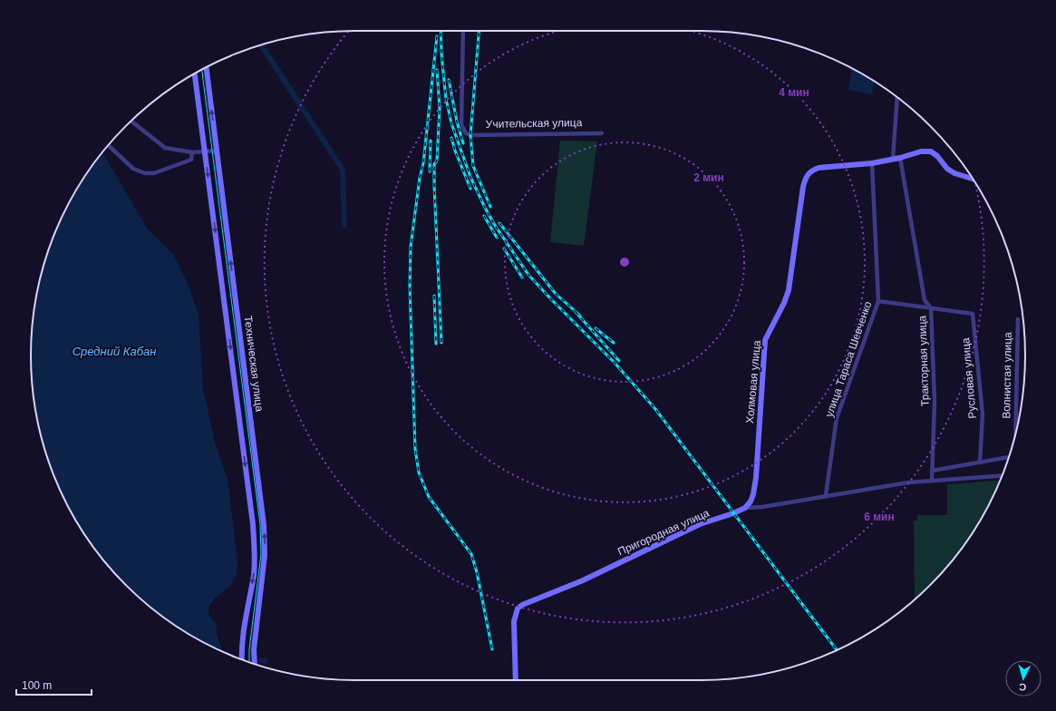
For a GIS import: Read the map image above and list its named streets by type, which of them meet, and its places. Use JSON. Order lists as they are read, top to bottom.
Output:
{
  "streets": {
    "main road": ["Техническая улица", "Холмовая улица", "Пригородная улица"],
    "street": [
      "Учительская улица",
      "улица Тараса Шевченко",
      "Тракторная улица",
      "Волнистая улица",
      "Русловая улица"
    ]
  },
  "crossings": [
    ["улица Тараса Шевченко", "Холмовая улица"],
    ["улица Тараса Шевченко", "Пригородная улица"],
    ["Тракторная улица", "Русловая улица"],
    ["Тракторная улица", "Пригородная улица"],
    ["Холмовая улица", "Пригородная улица"]
  ],
  "water": ["Средний Кабан"],
  "scale_bar": "100 m",
  "north": "bottom",
  "rings": ["4 мин", "2 мин", "6 мин"]
}
